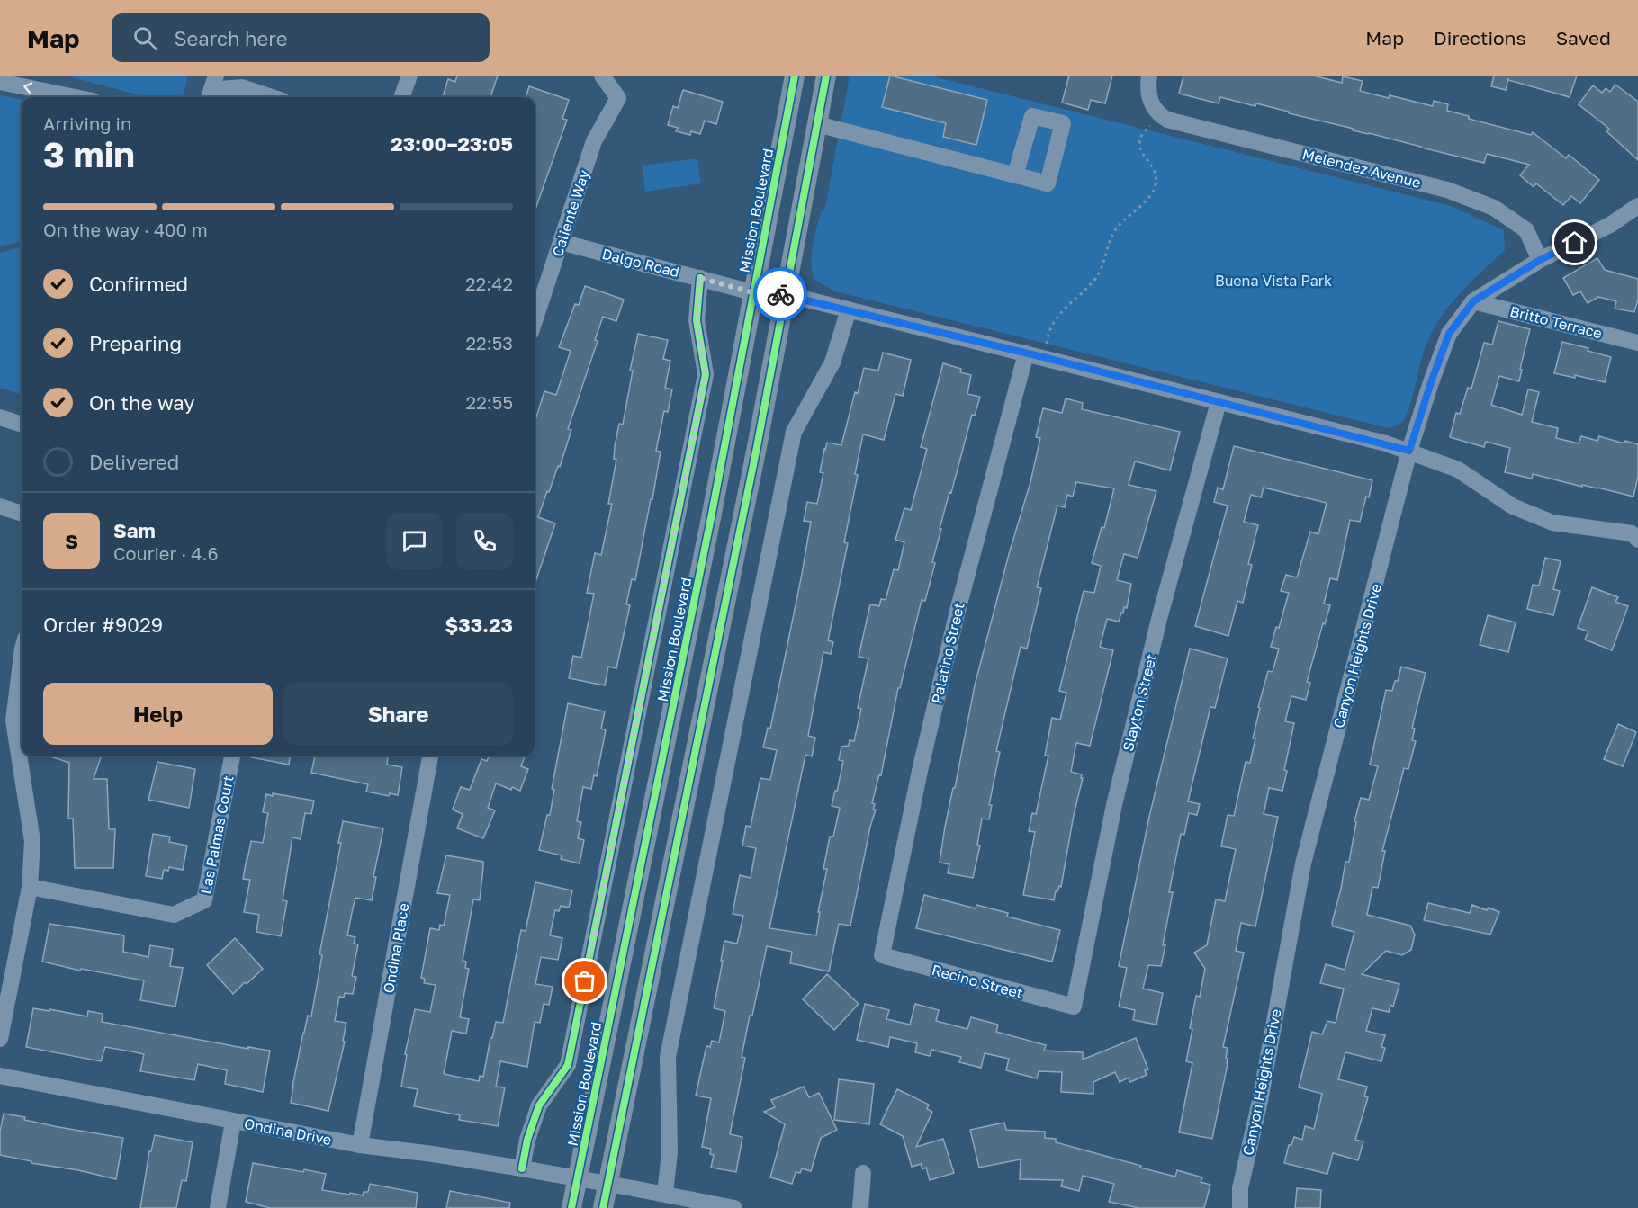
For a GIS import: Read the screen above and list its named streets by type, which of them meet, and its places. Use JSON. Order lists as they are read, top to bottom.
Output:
{
  "streets": {
    "main road": ["Mission Boulevard"],
    "street": [
      "Melendez Avenue",
      "Caliente Way",
      "Dalgo Road",
      "Britto Terrace",
      "Palatino Street",
      "Canyon Heights Drive",
      "Slayton Street",
      "Las Palmas Court",
      "Ondina Place",
      "Recino Street",
      "Ondina Drive"
    ]
  },
  "crossings": [
    ["Melendez Avenue", "Canyon Heights Drive"],
    ["Mission Boulevard", "Dalgo Road"],
    ["Mission Boulevard", "Ondina Drive"],
    ["Caliente Way", "Dalgo Road"],
    ["Dalgo Road", "Palatino Street"],
    ["Dalgo Road", "Canyon Heights Drive"],
    ["Dalgo Road", "Slayton Street"],
    ["Britto Terrace", "Canyon Heights Drive"],
    ["Palatino Street", "Recino Street"],
    ["Slayton Street", "Recino Street"],
    ["Ondina Place", "Ondina Drive"]
  ],
  "parks": ["Buena Vista Park"],
  "page": {
    "header": "Map",
    "search": "Search here",
    "nav": ["Map", "Directions", "Saved"],
    "heading": ["3 min", "Arriving in", "23:00–23:05"],
    "panel": [
      "Sam",
      "Courier · 4.6",
      "Order #9029",
      "$33.23"
    ],
    "bar": "On the way · 400 m",
    "list": [
      ["Confirmed", "22:42"],
      ["Preparing", "22:53"],
      ["On the way", "22:55"],
      "Delivered"
    ],
    "round": "S",
    "buttons": ["Help", "Share"]
  }
}
